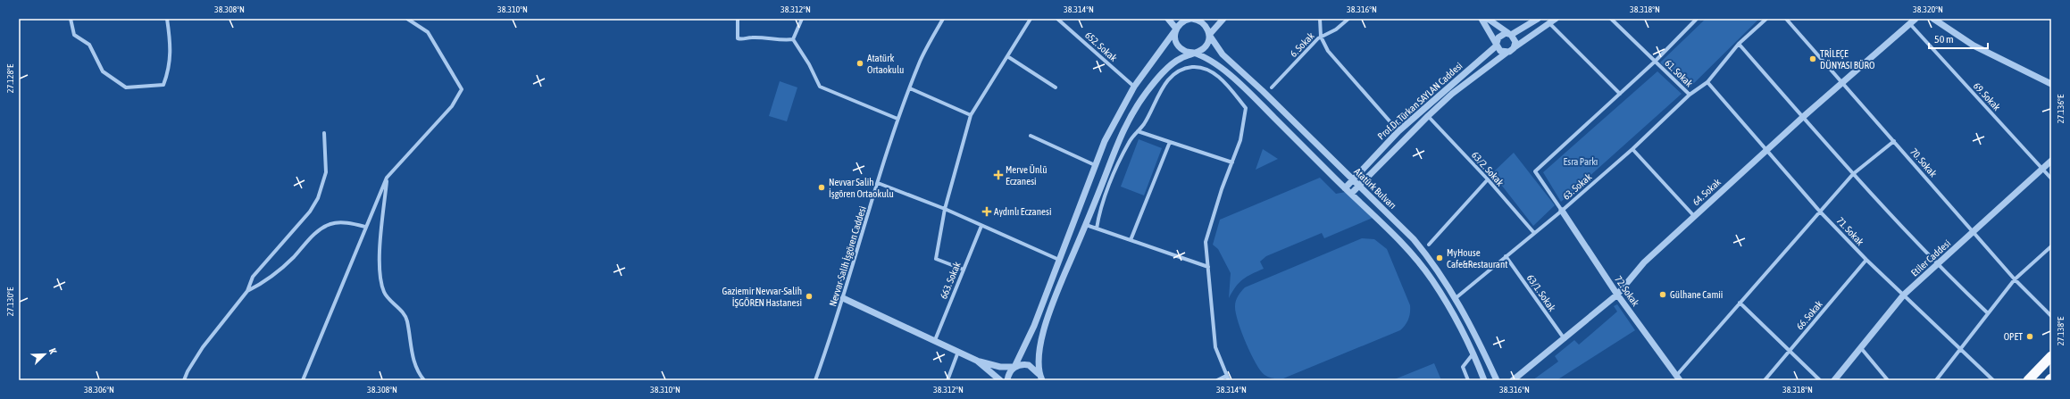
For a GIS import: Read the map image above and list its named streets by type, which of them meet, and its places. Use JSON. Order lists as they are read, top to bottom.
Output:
{
  "streets": {
    "street": [
      "6. Sokak",
      "652. Sokak",
      "61. Sokak",
      "69. Sokak",
      "Prof.Dr.Türkan SAYLAN Caddesi",
      "70. Sokak",
      "63/2. Sokak",
      "63. Sokak",
      "Atatürk Bulvarı",
      "64. Sokak",
      "71. Sokak",
      "Nevvar-Salih İşgören Caddesi",
      "Etiler Caddesi",
      "663. Sokak",
      "72. Sokak",
      "63/1. Sokak",
      "66. Sokak"
    ]
  },
  "crossings": [
    ["652. Sokak", "Atatürk Bulvarı"],
    ["61. Sokak", "63. Sokak"],
    ["69. Sokak", "64. Sokak"],
    ["69. Sokak", "Etiler Caddesi"],
    ["Prof.Dr.Türkan SAYLAN Caddesi", "63/2. Sokak"],
    ["Prof.Dr.Türkan SAYLAN Caddesi", "Atatürk Bulvarı"],
    ["70. Sokak", "64. Sokak"],
    ["70. Sokak", "Etiler Caddesi"],
    ["63. Sokak", "71. Sokak"],
    ["63. Sokak", "72. Sokak"],
    ["64. Sokak", "71. Sokak"],
    ["64. Sokak", "72. Sokak"],
    ["64. Sokak", "63/1. Sokak"],
    ["71. Sokak", "Etiler Caddesi"],
    ["71. Sokak", "66. Sokak"]
  ],
  "parks": ["Esra Parkı"],
  "places": {
    "other": [
      "TRİLEÇE DÜNYASI BÜRO",
      "Atatürk Ortaokulu",
      "Nevvar Salih İşgören Ortaokulu",
      "MyHouse Cafe&Restaurant",
      "Gülhane Camii",
      "Gaziemir Nevvar-Salih İŞGÖREN Hastanesi",
      "OPET"
    ],
    "health": ["Merve Ünlü Eczanesi", "Aydınlı Eczanesi"]
  },
  "scale_bar": "50 m",
  "north": "top right",
  "coordinates": [
    "38.308°N",
    "38.310°N",
    "38.312°N",
    "38.314°N",
    "38.316°N",
    "38.318°N",
    "38.320°N",
    "27.128°E",
    "27.136°E",
    "27.130°E",
    "27.138°E",
    "38.306°N"
  ]
}
